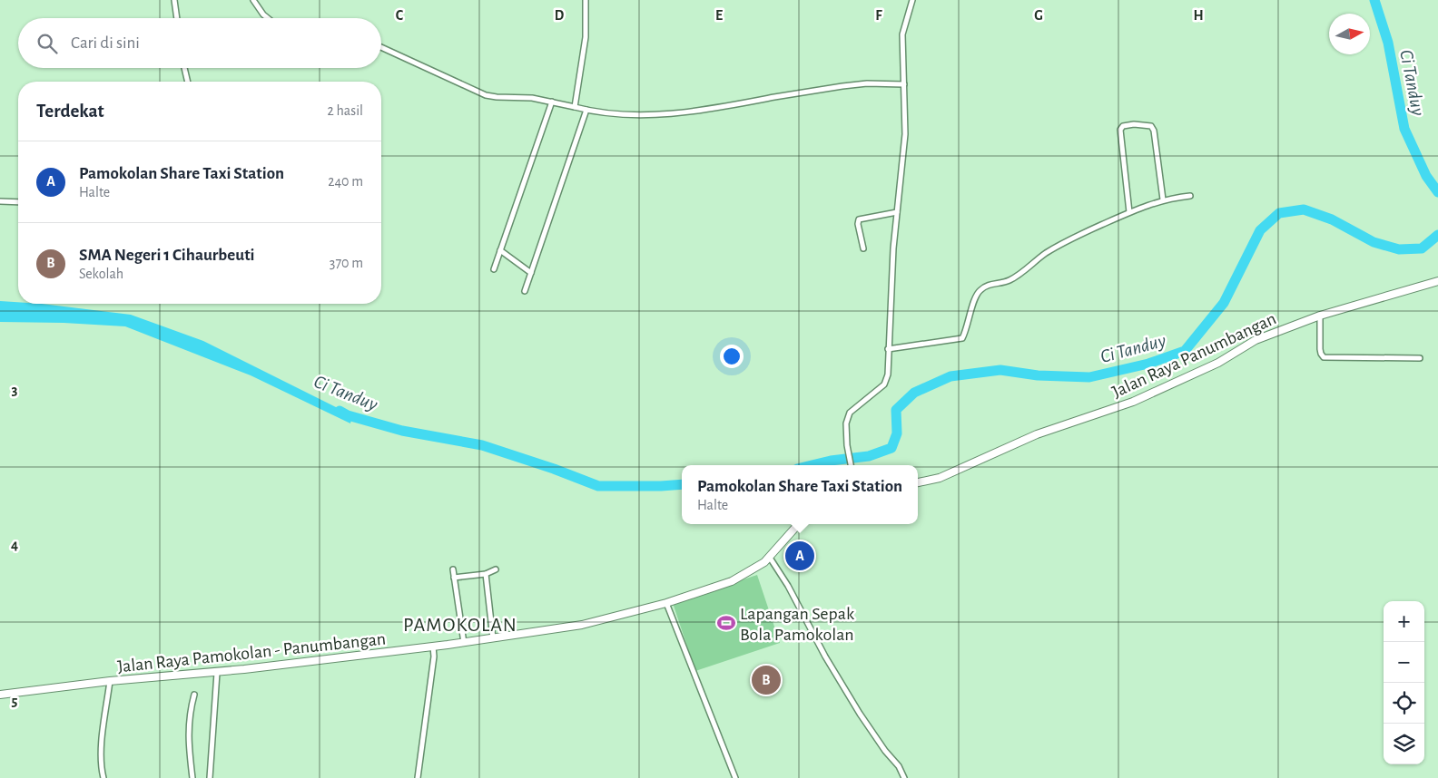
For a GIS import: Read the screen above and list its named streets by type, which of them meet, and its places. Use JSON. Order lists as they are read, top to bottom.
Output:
{
  "streets": {
    "main road": ["Jalan Raya Panumbangan", "Jalan Raya Pamokolan - Panumbangan"]
  },
  "districts": ["PAMOKOLAN"],
  "water": ["Ci Tanduy"],
  "places": {
    "sports": ["Lapangan Sepak Bola Pamokolan"]
  },
  "north": "right",
  "page": {
    "search": "Cari di sini",
    "heading": ["Terdekat", "2 hasil"],
    "list": [
      {
        "mark": "A",
        "name": "Pamokolan Share Taxi Station",
        "note": "Halte",
        "value": "240 m"
      },
      {
        "mark": "B",
        "name": "SMA Negeri 1 Cihaurbeuti",
        "note": "Sekolah",
        "value": "370 m"
      }
    ],
    "popup": ["Pamokolan Share Taxi Station", "Halte"],
    "pins": ["A", "B"],
    "map_buttons": ["+", "−"]
  },
  "grid": {
    "columns": [
      "C",
      "D",
      "E",
      "F",
      "G",
      "H"
    ],
    "rows": ["3", "4", "5"]
  }
}
